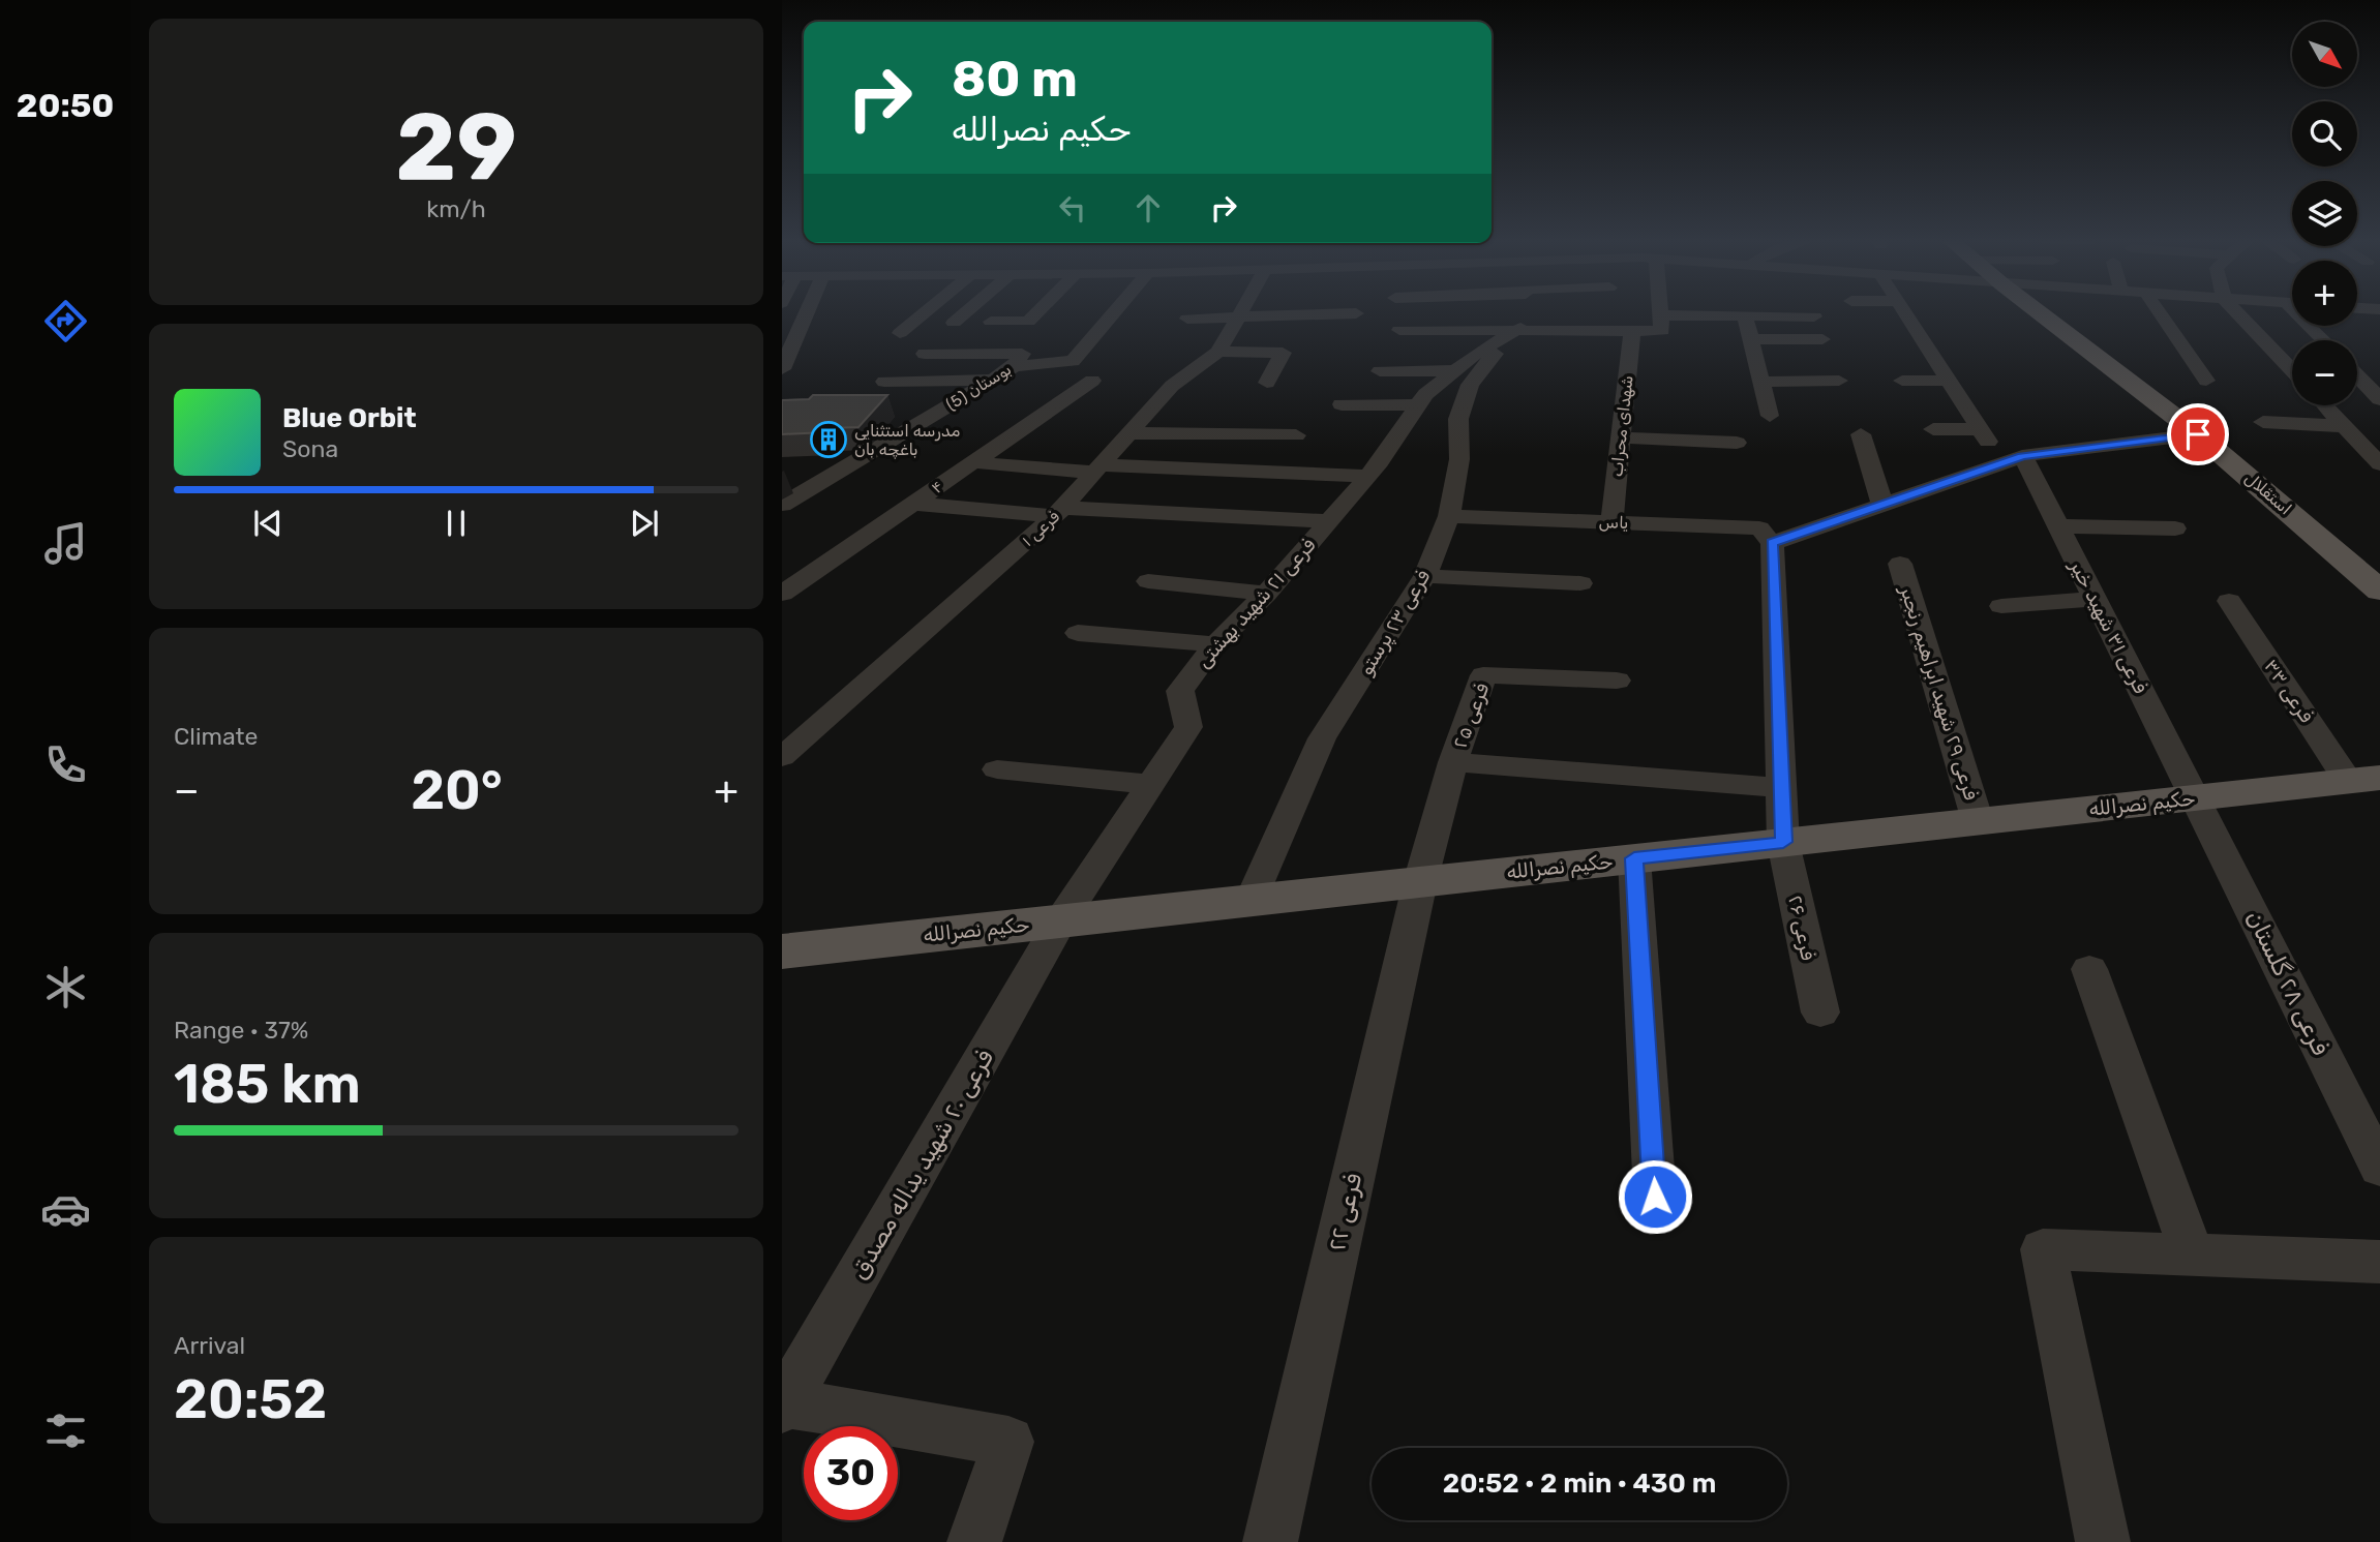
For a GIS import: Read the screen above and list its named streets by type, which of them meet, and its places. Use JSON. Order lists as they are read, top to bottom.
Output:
{
  "streets": {
    "main road": ["استقلال", "حکیم نصرالله"],
    "street": [
      "بوستان (5)",
      "شهدای محراب",
      "۴",
      "یاس",
      "فرعی ۱",
      "فرعی ۲۱ شهید بهشتی",
      "فرعی ۲۳ پرستو",
      "فرعی ۳۱ شهید خیر",
      "فرعی ۳۳",
      "فرعی ۲۹ شهید ابراهیم رنجبر",
      "فرعی ۲۵",
      "فرعی ۲۶",
      "فرعی ۲۸ گلستان",
      "فرعی ۲۰ شهید یداله مصدق",
      "فرعی ۲۲"
    ]
  },
  "crossings": [
    ["شهدای محراب", "یاس"],
    ["یاس", "فرعی ۲۳ پرستو"],
    ["یاس", "فرعی ۲۶"],
    ["فرعی ۲۱ شهید بهشتی", "فرعی ۲۳ پرستو"],
    ["فرعی ۲۱ شهید بهشتی", "حکیم نصرالله"],
    ["فرعی ۲۱ شهید بهشتی", "فرعی ۲۰ شهید یداله مصدق"],
    ["فرعی ۲۳ پرستو", "حکیم نصرالله"],
    ["فرعی ۳۱ شهید خیر", "حکیم نصرالله"],
    ["فرعی ۳۱ شهید خیر", "فرعی ۲۸ گلستان"],
    ["فرعی ۳۳", "حکیم نصرالله"],
    ["فرعی ۲۹ شهید ابراهیم رنجبر", "حکیم نصرالله"],
    ["فرعی ۲۵", "حکیم نصرالله"],
    ["فرعی ۲۵", "فرعی ۲۲"],
    ["حکیم نصرالله", "فرعی ۲۶"],
    ["حکیم نصرالله", "فرعی ۲۸ گلستان"],
    ["حکیم نصرالله", "فرعی ۲۰ شهید یداله مصدق"],
    ["حکیم نصرالله", "فرعی ۲۲"]
  ],
  "places": {
    "building": ["مدرسه استثنایی باغچه بان"]
  },
  "north": "bottom right",
  "page": {
    "tabs": "20:50",
    "tile": [
      ["29", "km/h"],
      "Climate",
      ["Range · 37%", "185 km"],
      ["Arrival", "20:52"]
    ],
    "map_buttons": ["+", "−"],
    "turn": ["80 m", "حکیم نصرالله"],
    "song": ["Blue Orbit", "Sona"],
    "heat": ["−", "20°", "+"],
    "limit": "30",
    "trip": "20:52 · 2 min · 430 m"
  }
}
